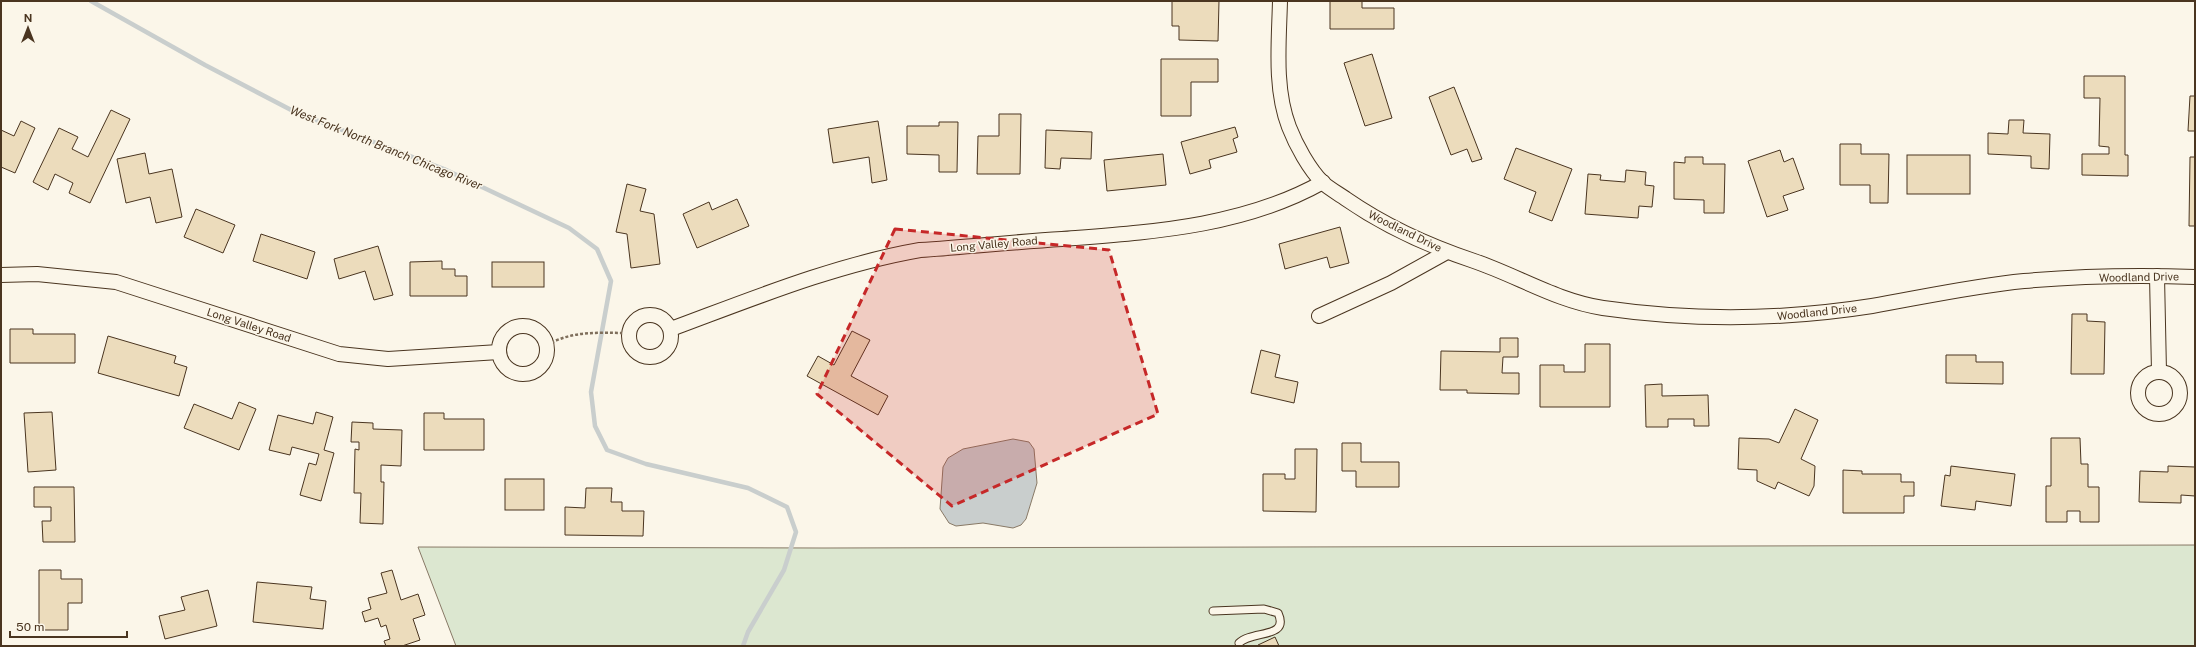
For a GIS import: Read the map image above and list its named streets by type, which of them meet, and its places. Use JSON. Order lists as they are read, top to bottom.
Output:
{
  "streets": {
    "street": ["Woodland Drive", "Long Valley Road"]
  },
  "crossings": [
    ["Woodland Drive", "Long Valley Road"]
  ],
  "water": ["West Fork North Branch Chicago River"],
  "scale_bar": "50 m",
  "north": "top"
}
